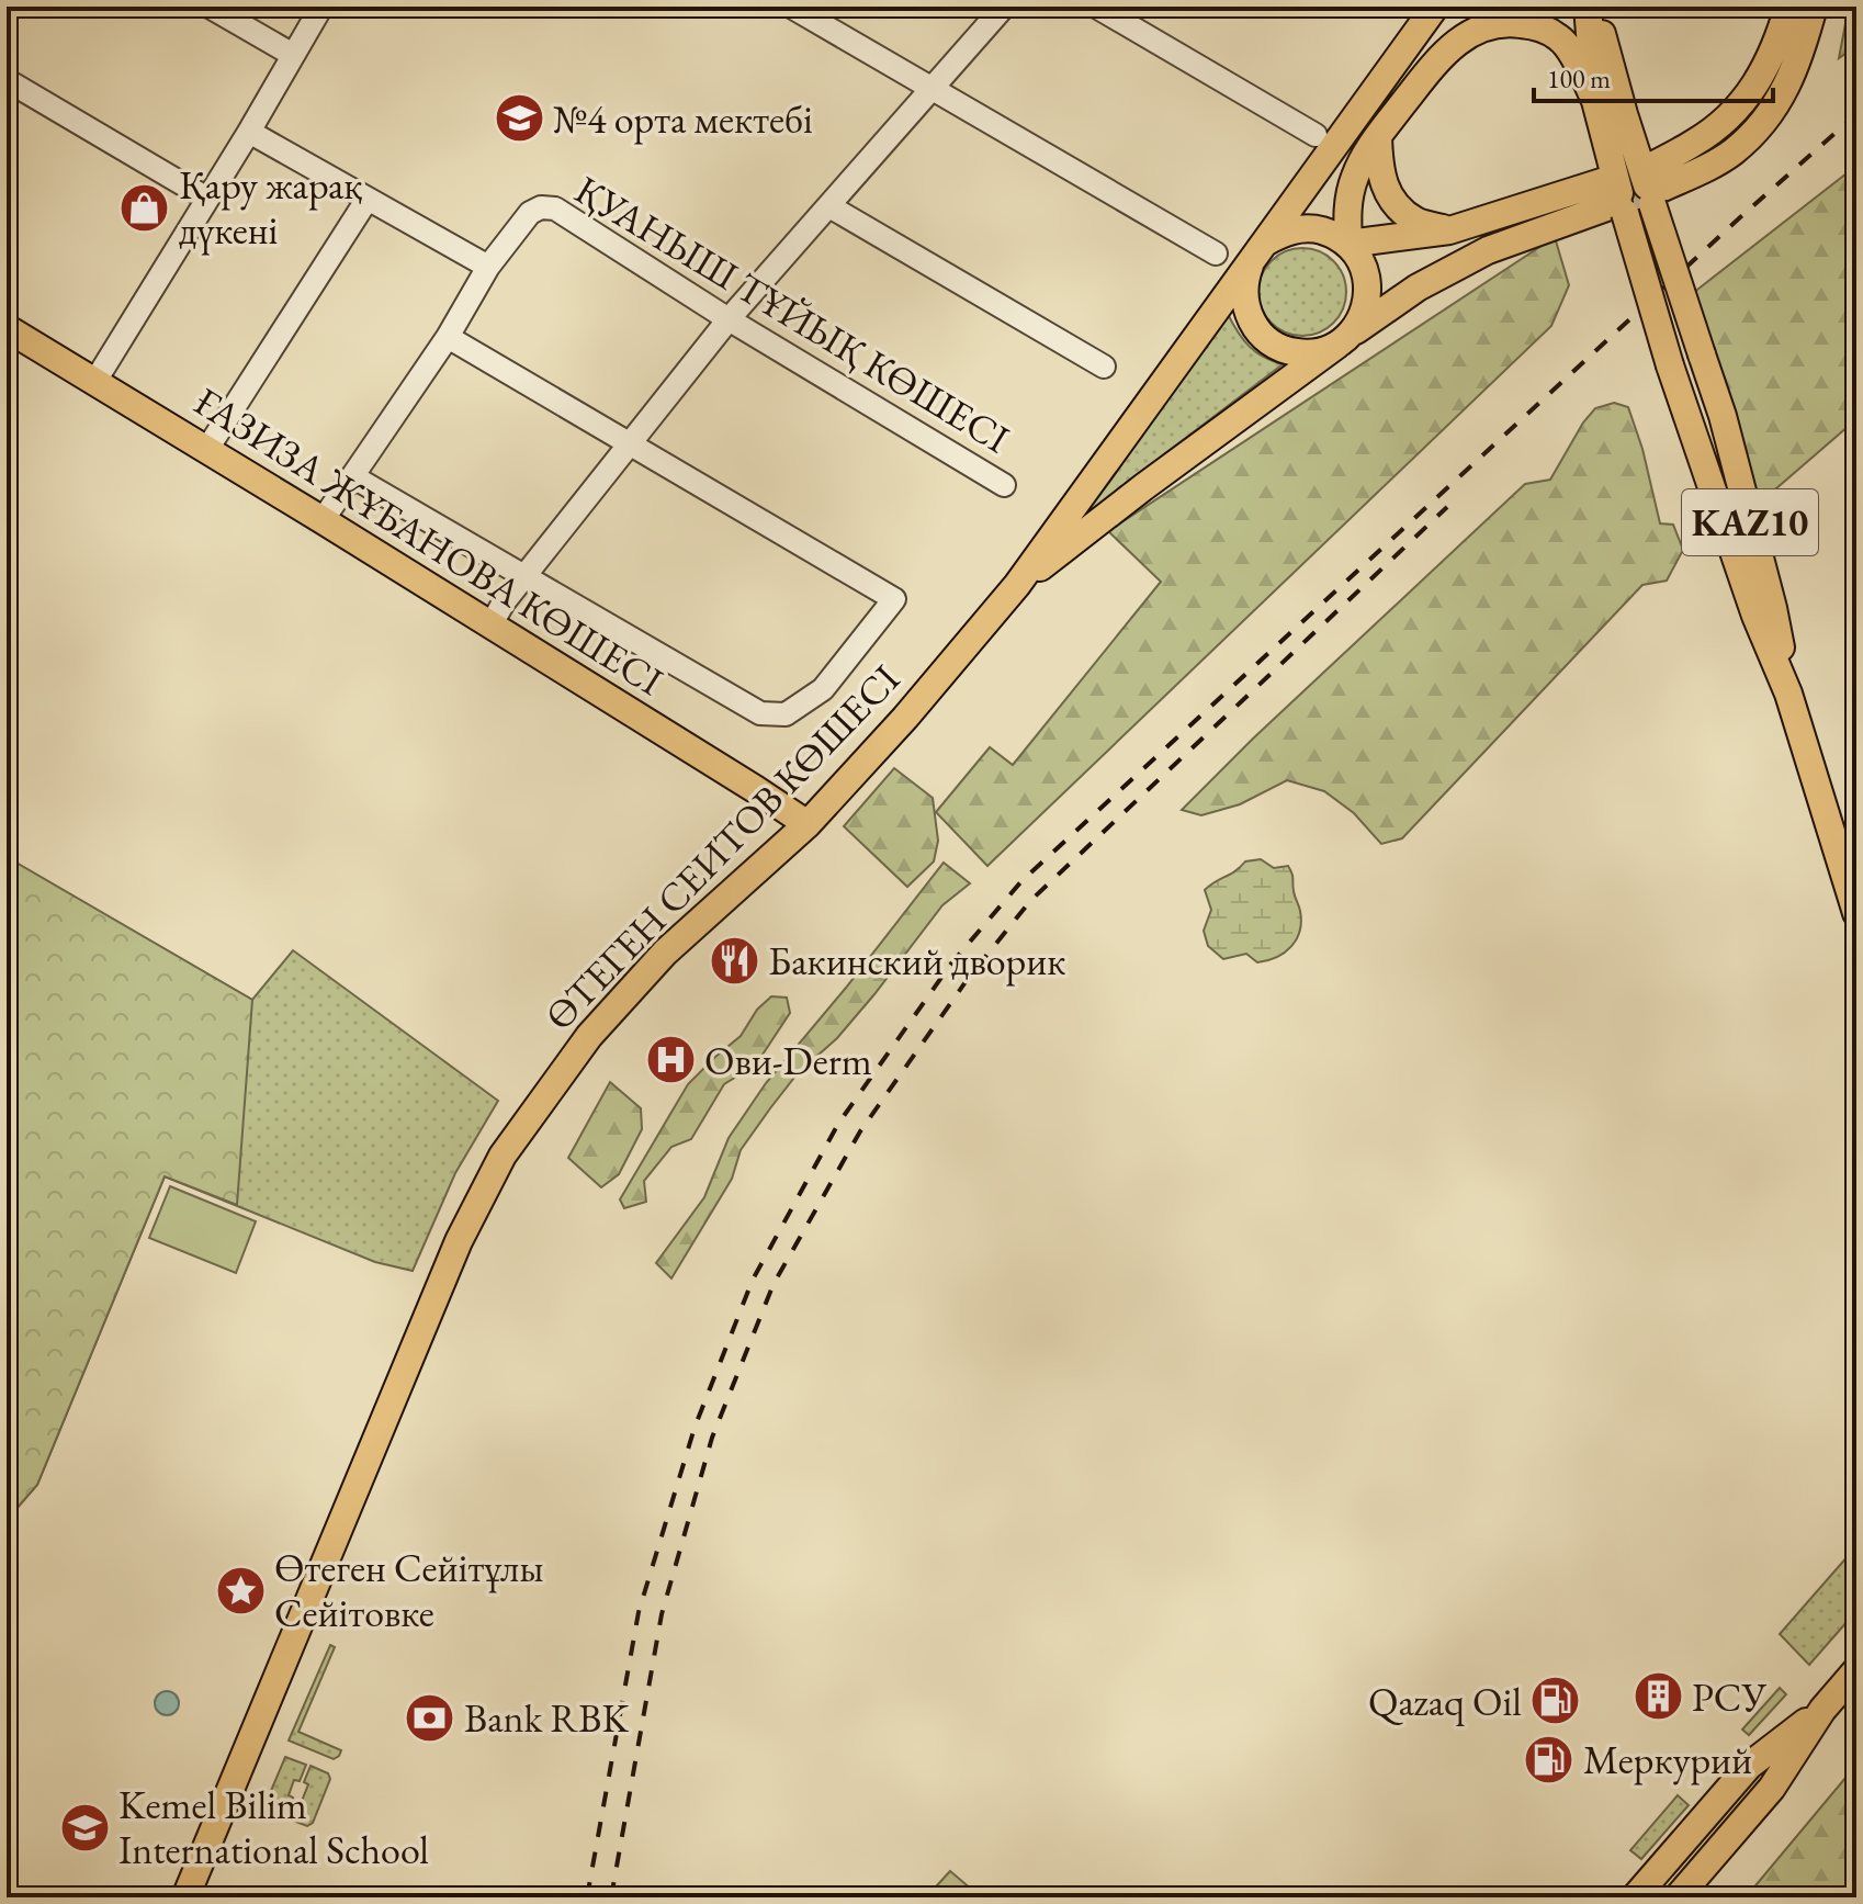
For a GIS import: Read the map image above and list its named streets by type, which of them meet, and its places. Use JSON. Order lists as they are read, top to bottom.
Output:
{
  "streets": {
    "main road": ["KAZ10", "ҒАЗИЗА ЖҰБАНОВА КӨШЕСІ", "ӨТЕГЕН СЕИТОВ КӨШЕСІ"],
    "street": ["ҚУАНЫШ ТҰЙЫҚ КӨШЕСІ"]
  },
  "crossings": [
    ["ҒАЗИЗА ЖҰБАНОВА КӨШЕСІ", "ӨТЕГЕН СЕИТОВ КӨШЕСІ"]
  ],
  "places": {
    "school or university": ["№4 орта мектебі", "Kemel Bilim International School"],
    "shop": ["Қару жарақ дүкені"],
    "restaurant": ["Бакинский дворик"],
    "hospital": ["Ови-Derm"],
    "place": ["Өтеген Сейітұлы Сейітовке"],
    "building": ["РСУ"],
    "fuel station": ["Qazaq Oil", "Меркурий"],
    "bank": ["Bank RBK"]
  },
  "scale_bar": "100 m"
}
